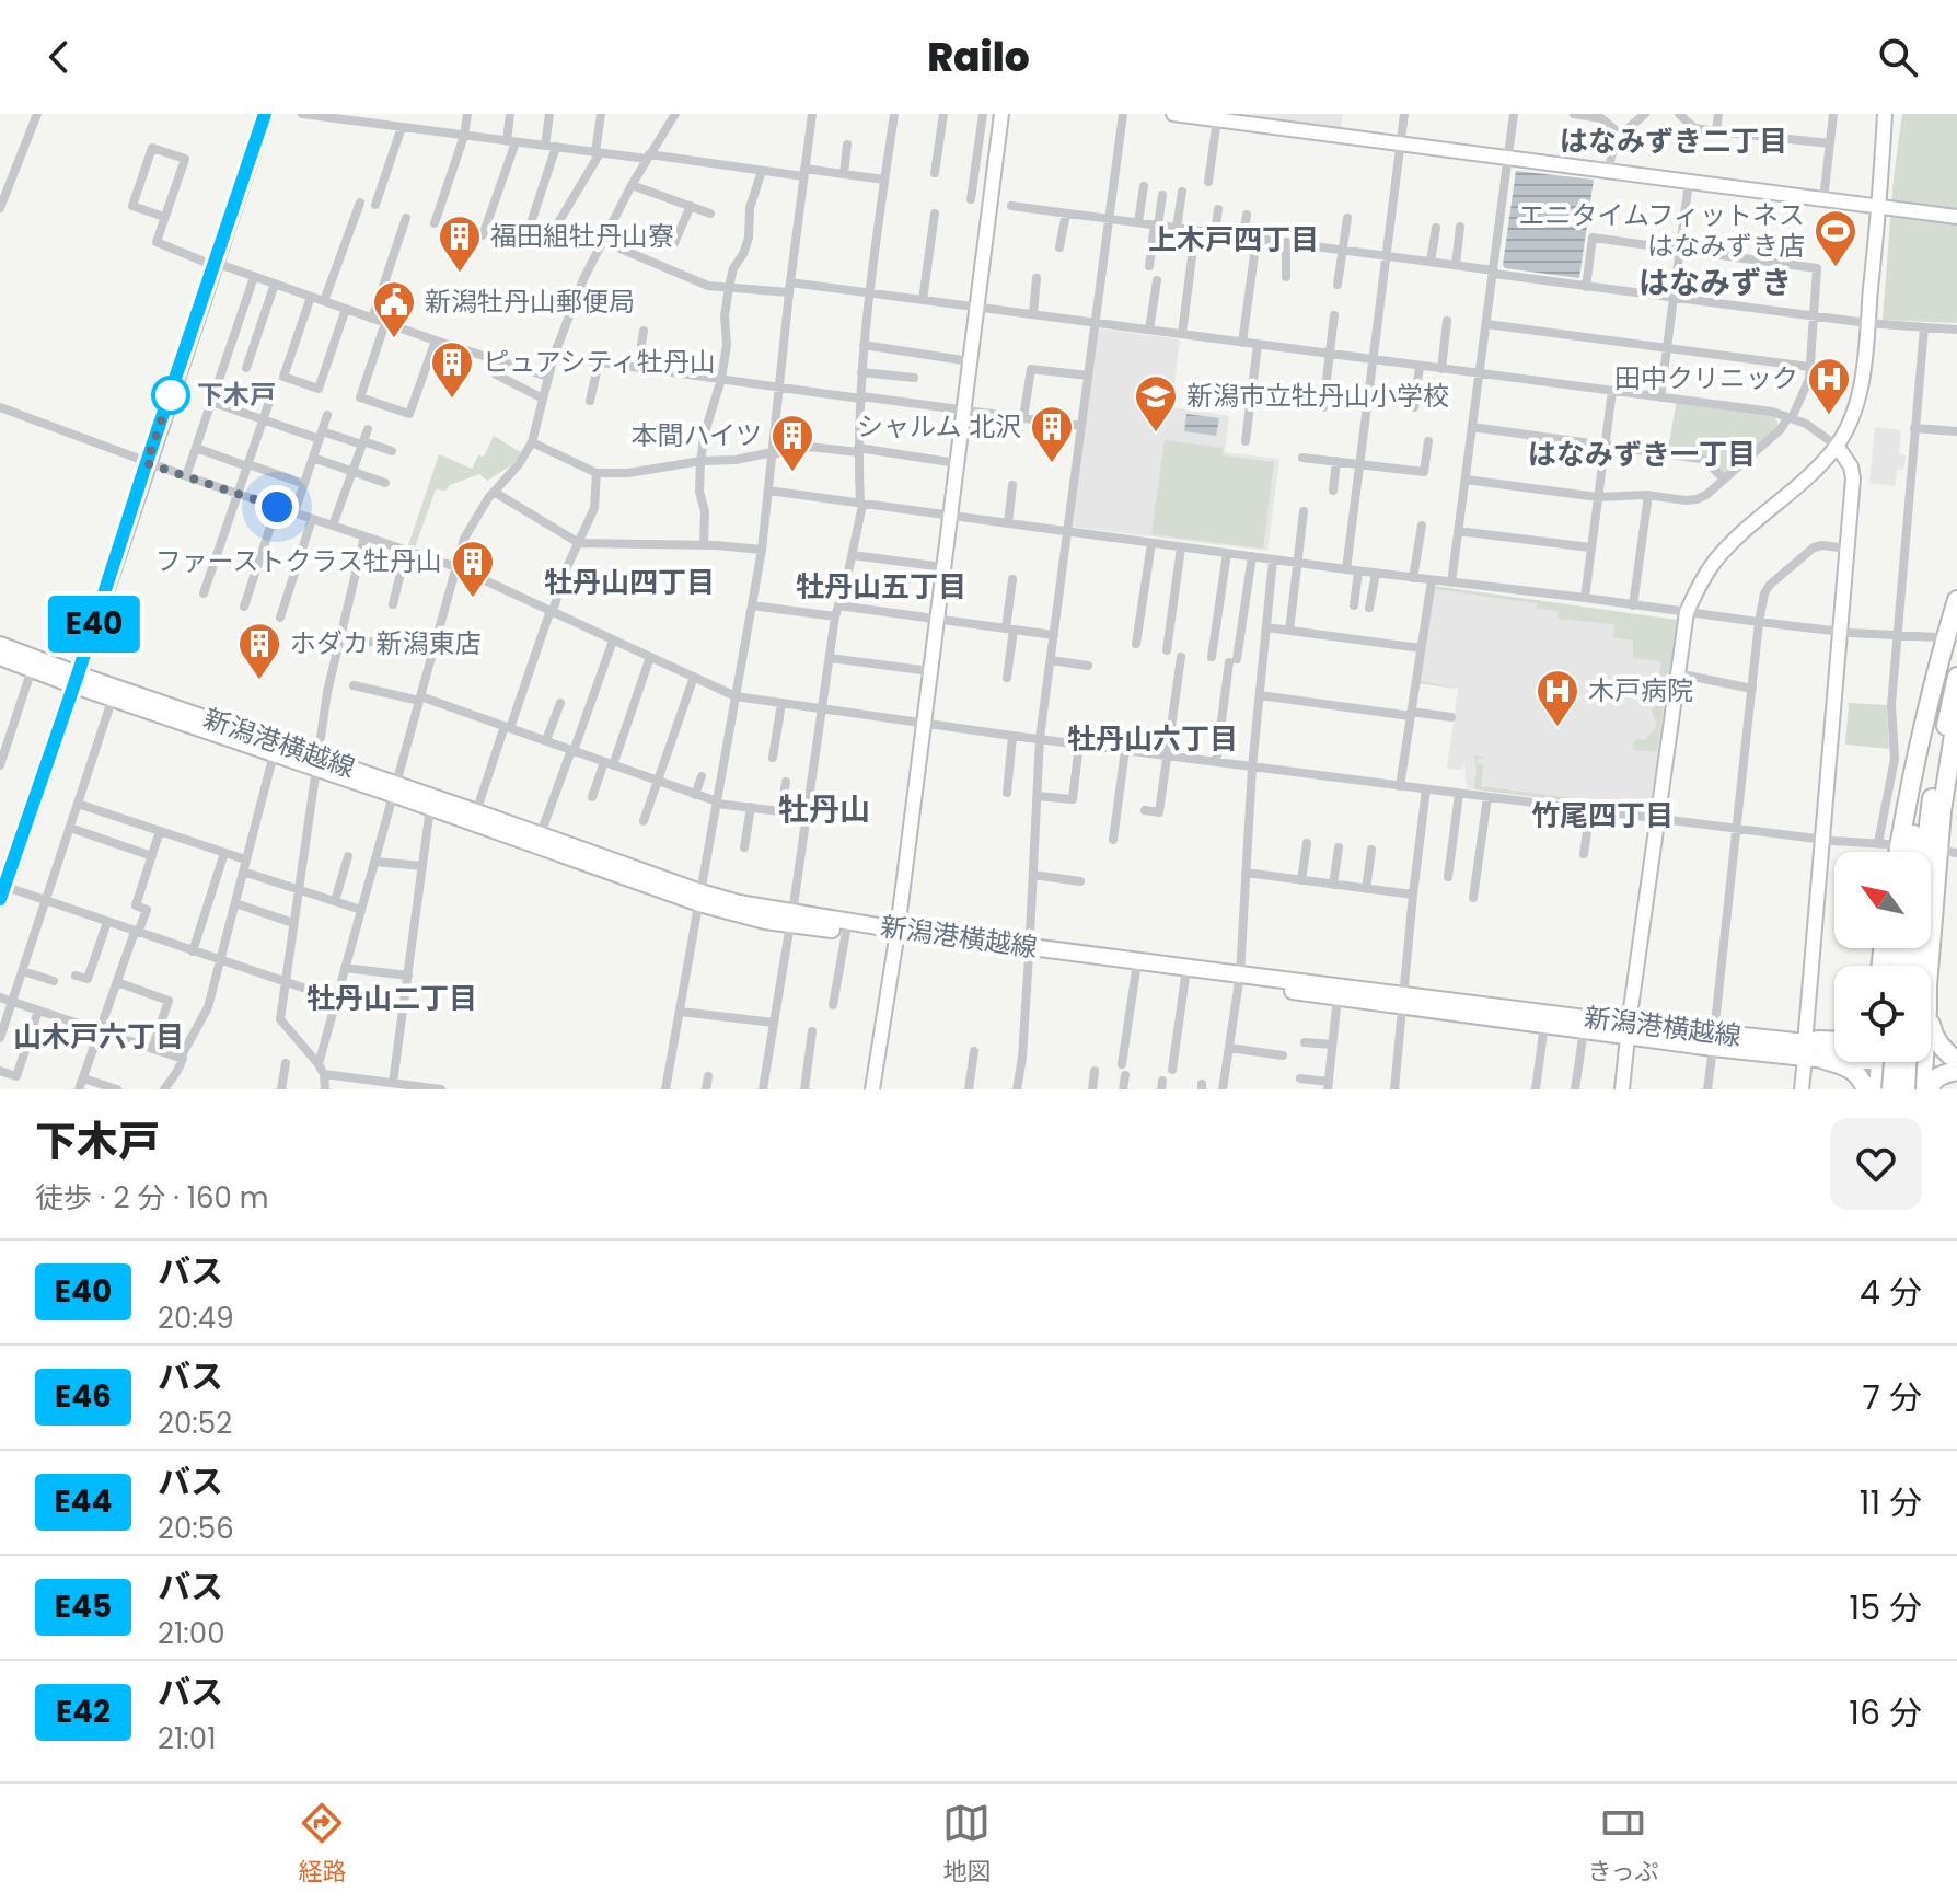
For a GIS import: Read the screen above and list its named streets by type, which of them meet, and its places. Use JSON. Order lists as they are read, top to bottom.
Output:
{
  "streets": {
    "main road": ["新潟港横越線"]
  },
  "districts": [
    "はなみずき二丁目",
    "上木戸四丁目",
    "はなみずき",
    "はなみずき一丁目",
    "牡丹山四丁目",
    "牡丹山五丁目",
    "牡丹山六丁目",
    "牡丹山",
    "竹尾四丁目",
    "牡丹山二丁目",
    "山木戸六丁目"
  ],
  "places": {
    "sports": ["エニタイムフィットネス はなみずき店"],
    "building": [
      "福田組牡丹山寮",
      "ピュアシティ牡丹山",
      "シャルム 北沢",
      "本間ハイツ",
      "ファーストクラス牡丹山",
      "ホダカ 新潟東店"
    ],
    "public building": ["新潟牡丹山郵便局"],
    "other": ["下木戸"],
    "hospital": ["田中クリニック", "木戸病院"],
    "school or university": ["新潟市立牡丹山小学校"]
  },
  "lines": ["bus line E40"],
  "north": "top left",
  "page": {
    "header": "Railo",
    "on_map": "E40",
    "heading": ["下木戸", "徒歩 · 2 分 · 160 m"],
    "list": [
      {
        "mark": "E40",
        "name": "バス",
        "note": "20:49",
        "value": "4 分"
      },
      {
        "mark": "E46",
        "name": "バス",
        "note": "20:52",
        "value": "7 分"
      },
      {
        "mark": "E44",
        "name": "バス",
        "note": "20:56",
        "value": "11 分"
      },
      {
        "mark": "E45",
        "name": "バス",
        "note": "21:00",
        "value": "15 分"
      },
      {
        "mark": "E42",
        "name": "バス",
        "note": "21:01",
        "value": "16 分"
      }
    ],
    "tabs": ["経路", "地図", "きっぷ"]
  }
}
